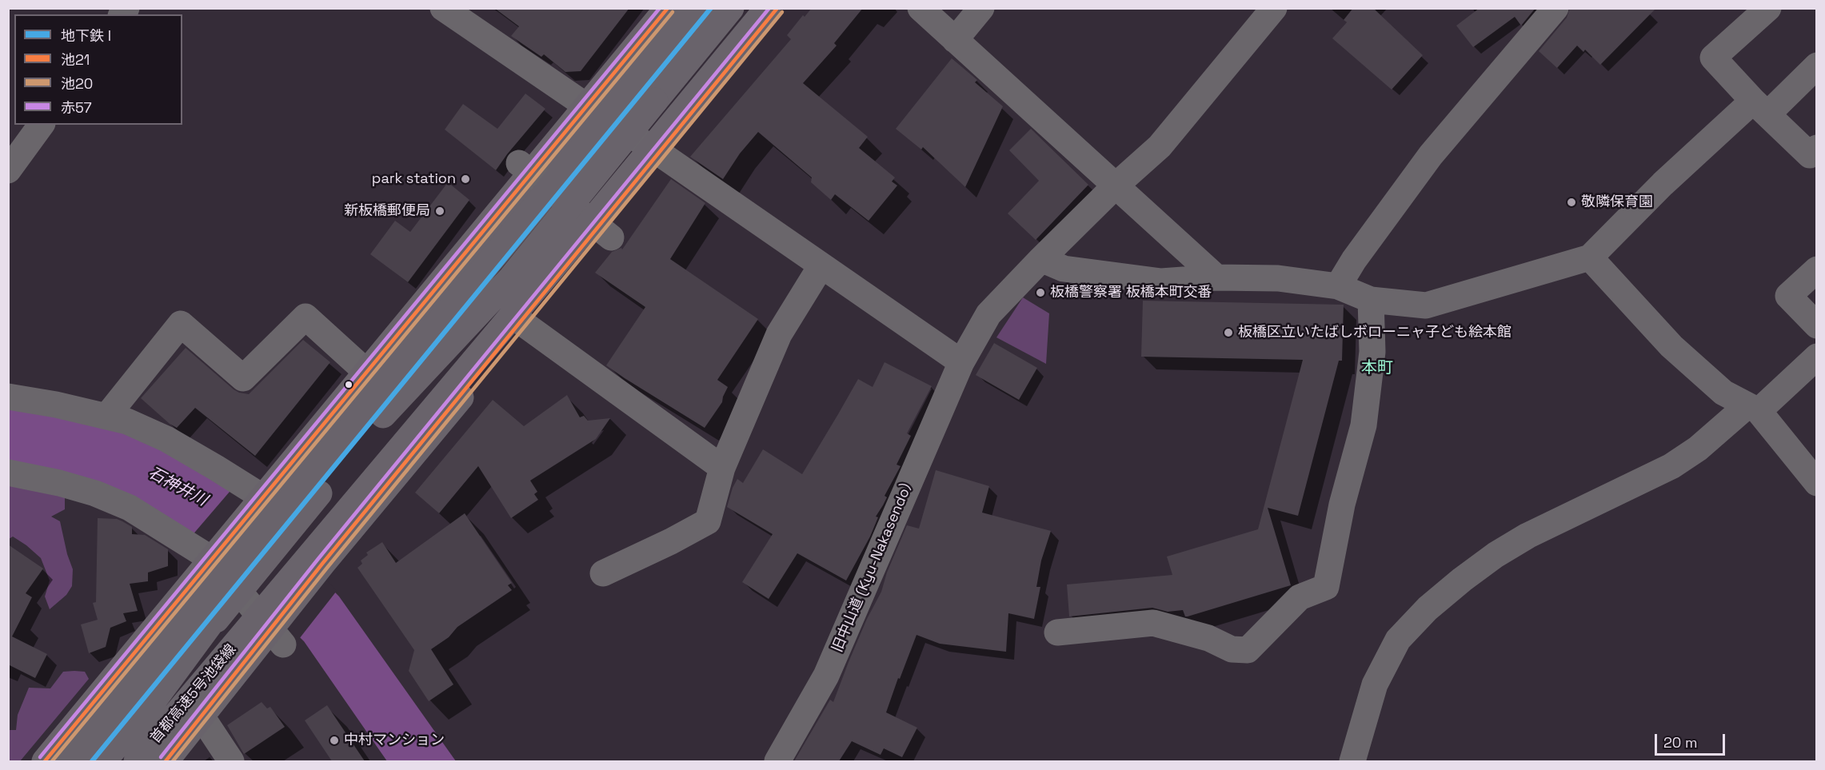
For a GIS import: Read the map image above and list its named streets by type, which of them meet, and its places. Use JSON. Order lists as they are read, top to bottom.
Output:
{
  "streets": {
    "highway": ["首都高速5号池袋線"],
    "street": ["旧中山道 (Kyu-Nakasendo）"]
  },
  "districts": ["本町"],
  "water": ["石神井川"],
  "places": [
    "park station",
    "敬隣保育園",
    "新板橋郵便局",
    "板橋警察署 板橋本町交番",
    "板橋区立いたばしボローニャ子ども絵本館",
    "中村マンション"
  ],
  "lines": [
    "metro line I",
    "transit line 池21",
    "transit line 赤57",
    "transit line 池20"
  ],
  "legend": [
    "地下鉄 I",
    "池21",
    "池20",
    "赤57"
  ],
  "scale_bar": "20 m"
}
